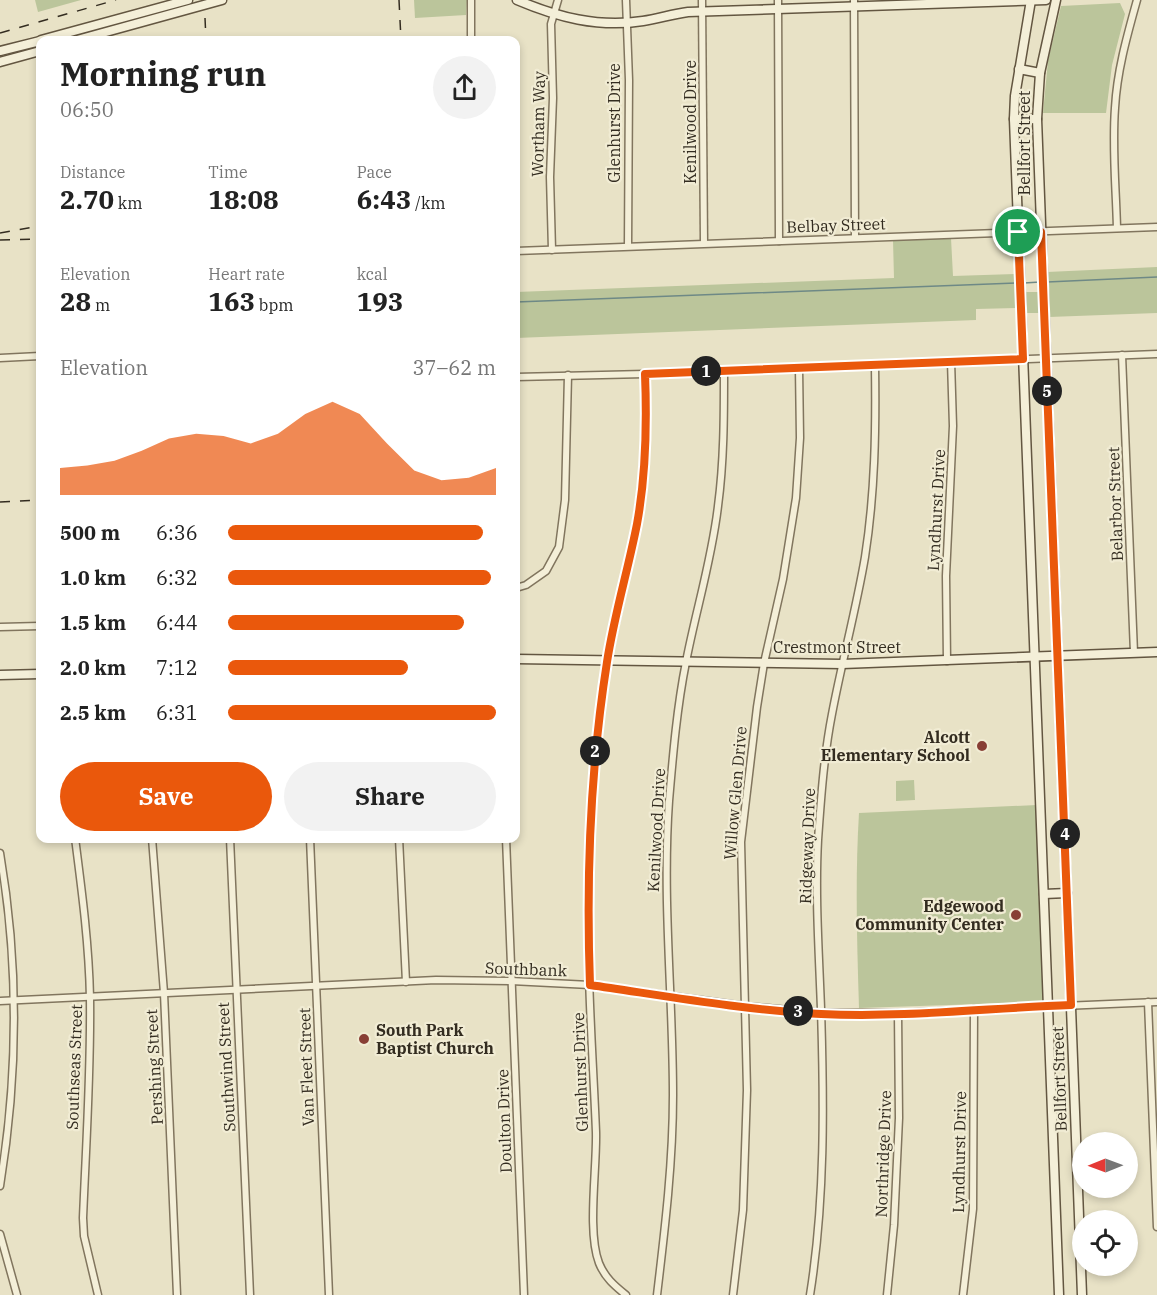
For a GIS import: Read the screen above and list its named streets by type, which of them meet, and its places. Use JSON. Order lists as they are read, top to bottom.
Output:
{
  "streets": {
    "main road": ["Bellfort Street", "Crestmont Street"],
    "street": [
      "Kenilwood Drive",
      "Glenhurst Drive",
      "Wortham Way",
      "Belbay Street",
      "Belarbor Street",
      "Lyndhurst Drive",
      "Willow Glen Drive",
      "Ridgeway Drive",
      "Southbank",
      "Southseas Street",
      "Pershing Street",
      "Southwind Street",
      "Van Fleet Street",
      "Doulton Drive",
      "Northridge Drive"
    ]
  },
  "crossings": [
    ["Kenilwood Drive", "Belbay Street"],
    ["Kenilwood Drive", "Crestmont Street"],
    ["Kenilwood Drive", "Southbank"],
    ["Glenhurst Drive", "Belbay Street"],
    ["Glenhurst Drive", "Crestmont Street"],
    ["Glenhurst Drive", "Southbank"],
    ["Wortham Way", "Belbay Street"],
    ["Bellfort Street", "Belbay Street"],
    ["Bellfort Street", "Crestmont Street"],
    ["Bellfort Street", "Southbank"],
    ["Belarbor Street", "Crestmont Street"],
    ["Lyndhurst Drive", "Crestmont Street"],
    ["Lyndhurst Drive", "Southbank"],
    ["Crestmont Street", "Willow Glen Drive"],
    ["Crestmont Street", "Ridgeway Drive"],
    ["Willow Glen Drive", "Southbank"],
    ["Ridgeway Drive", "Southbank"],
    ["Southbank", "Southseas Street"],
    ["Southbank", "Pershing Street"],
    ["Southbank", "Southwind Street"],
    ["Southbank", "Van Fleet Street"],
    ["Southbank", "Doulton Drive"],
    ["Southbank", "Northridge Drive"]
  ],
  "places": ["Alcott Elementary School", "Edgewood Community Center", "South Park Baptist Church"],
  "north": "left",
  "page": {
    "heading": ["Morning run", "06:50"],
    "stats": [
      ["Distance", "2.70 km"],
      ["Time", "18:08"],
      ["Pace", "6:43 /km"],
      ["Elevation", "28 m"],
      ["Heart rate", "163 bpm"],
      ["kcal", "193"]
    ],
    "chart": ["Elevation", "37–62 m"],
    "pins": [
      "1",
      "5",
      "2",
      "4",
      "3"
    ],
    "list": [
      {
        "name": "500 m",
        "note": "6:36"
      },
      {
        "name": "1.0 km",
        "note": "6:32"
      },
      {
        "name": "1.5 km",
        "note": "6:44"
      },
      {
        "name": "2.0 km",
        "note": "7:12"
      },
      {
        "name": "2.5 km",
        "note": "6:31"
      }
    ],
    "buttons": ["Save", "Share"]
  }
}
